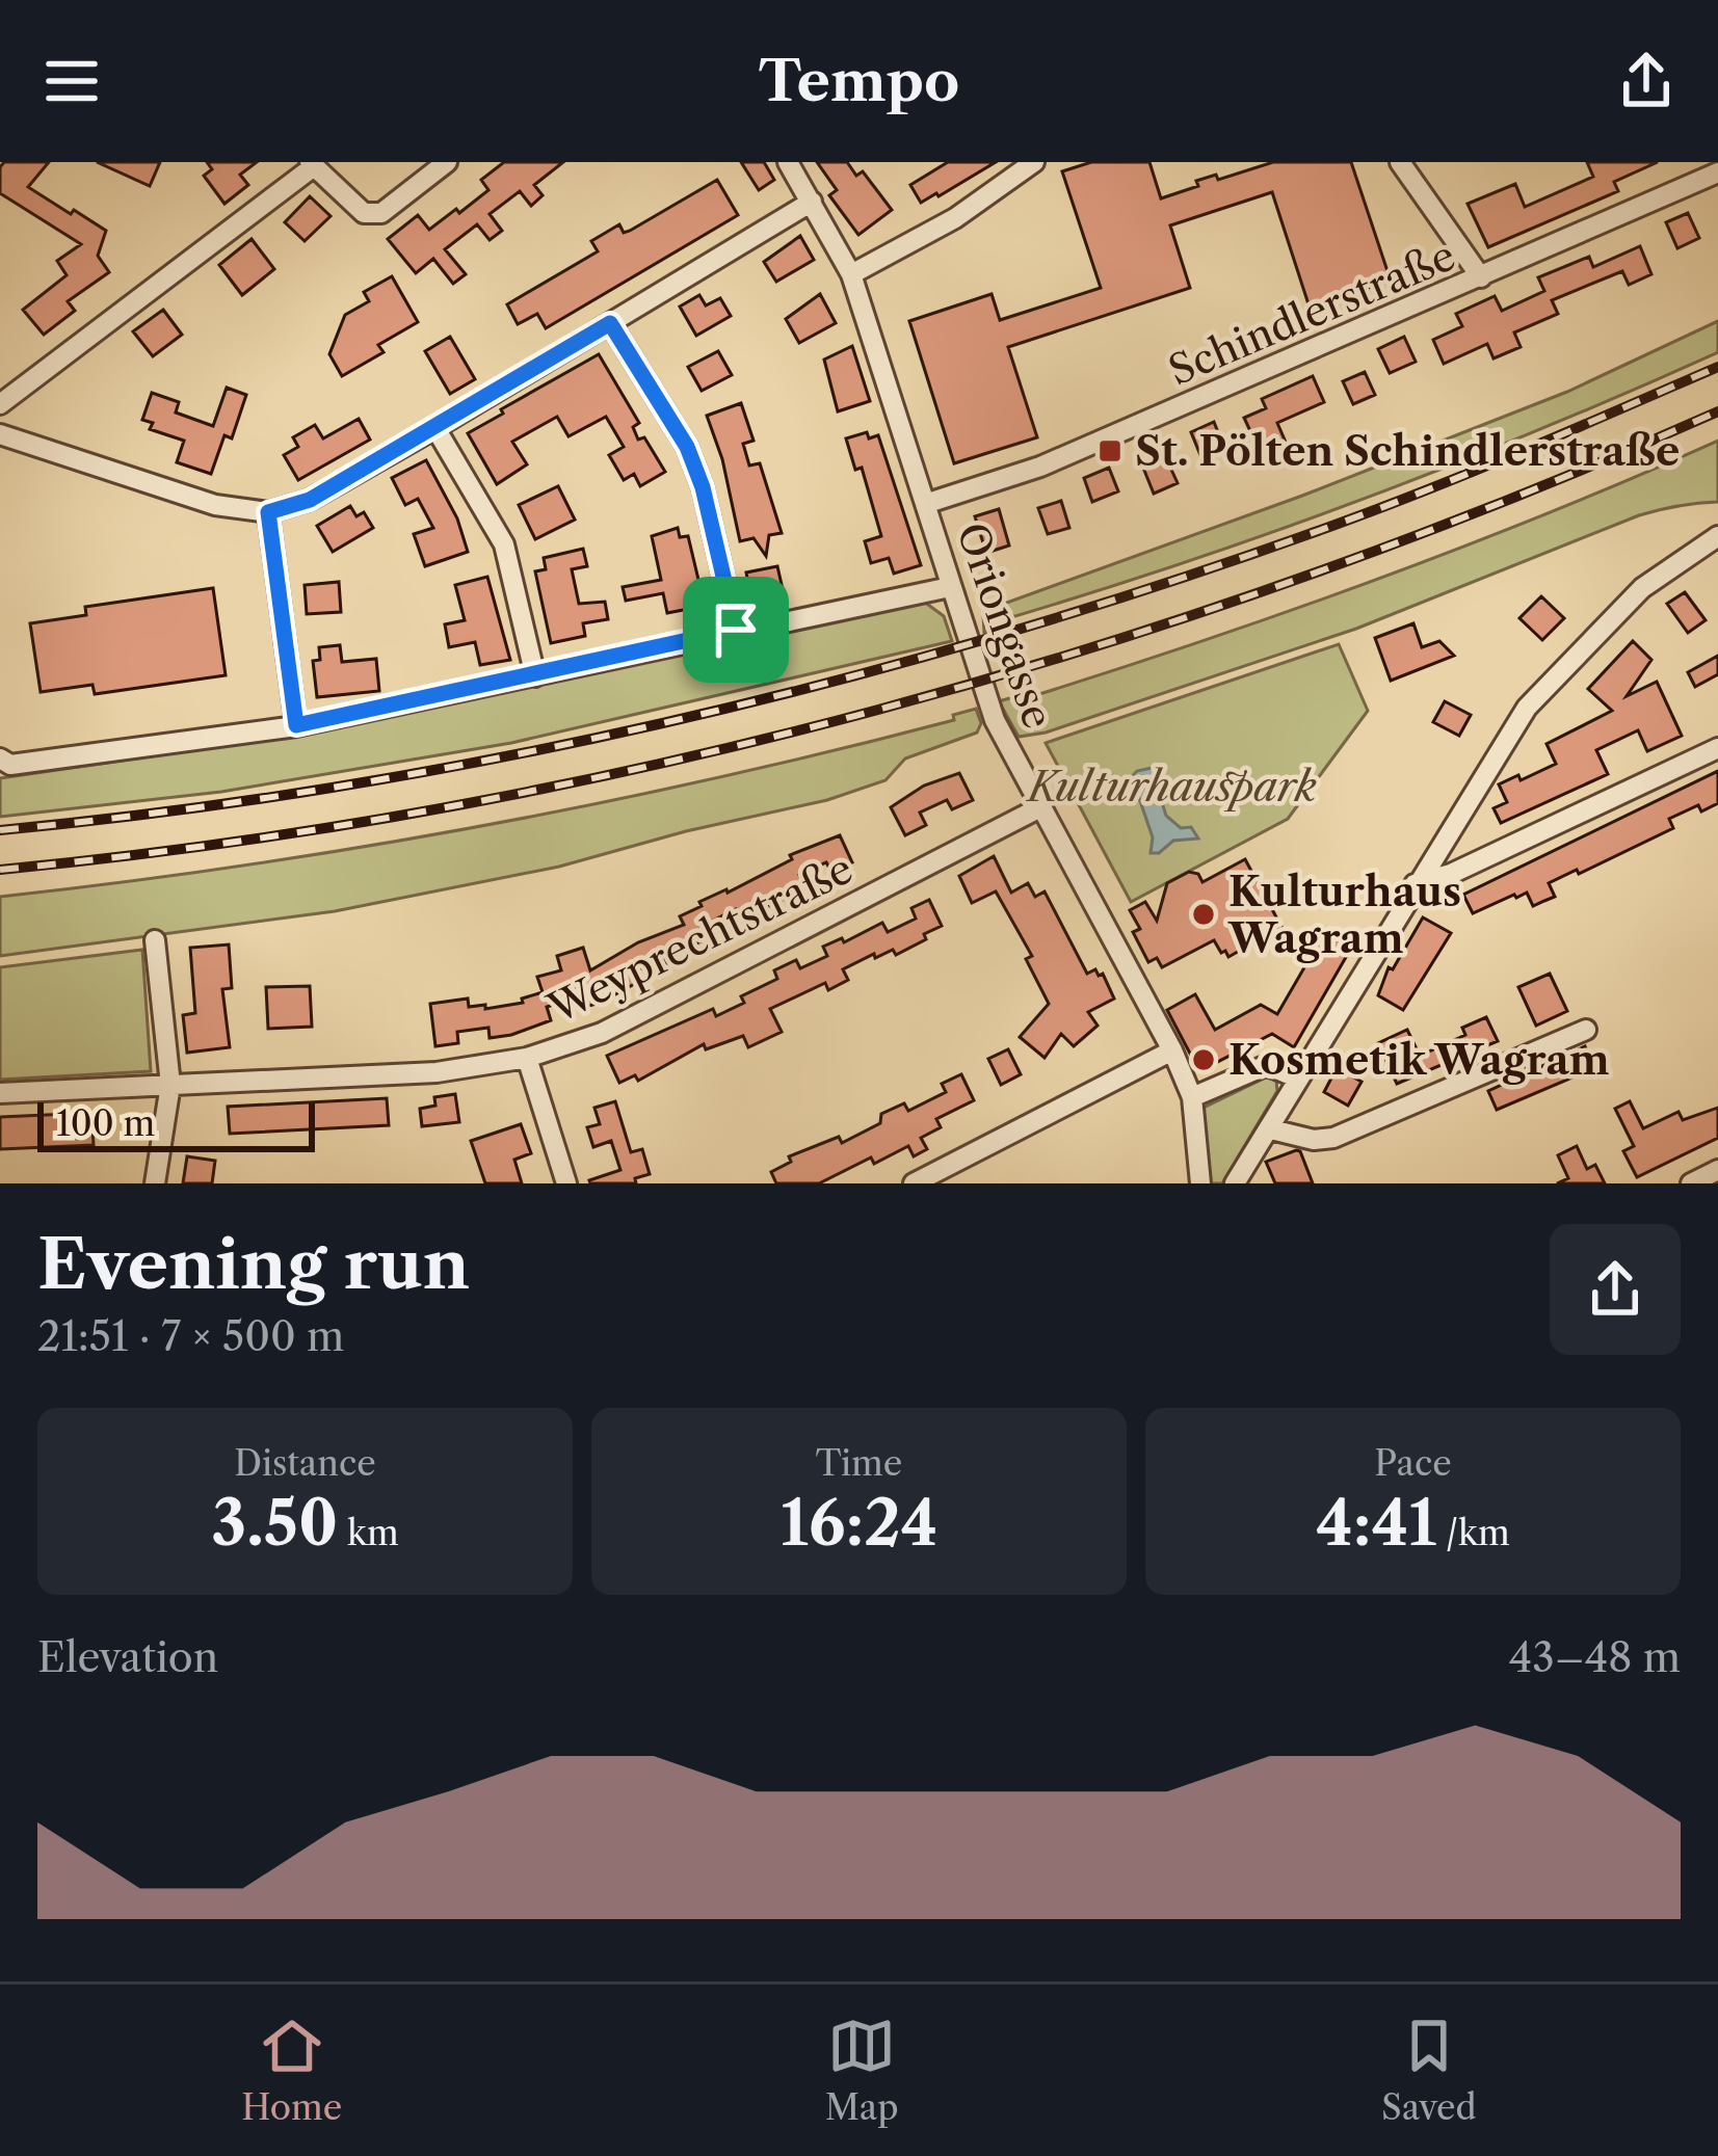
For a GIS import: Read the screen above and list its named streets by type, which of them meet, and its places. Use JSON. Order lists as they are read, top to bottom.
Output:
{
  "streets": {
    "street": ["Schindlerstraße", "Oriongasse", "Weyprechtstraße"]
  },
  "crossings": [
    ["Schindlerstraße", "Oriongasse"],
    ["Oriongasse", "Weyprechtstraße"]
  ],
  "parks": ["Kulturhauspark"],
  "places": {
    "transit": ["St. Pölten Schindlerstraße"],
    "other": ["Kulturhaus Wagram", "Kosmetik Wagram"]
  },
  "scale_bar": "100 m",
  "page": {
    "header": "Tempo",
    "scale": "100 m",
    "heading": ["Evening run", "21:51 · 7 × 500 m"],
    "stats": [
      ["Distance", "3.50 km"],
      ["Time", "16:24"],
      ["Pace", "4:41 /km"]
    ],
    "chart": ["Elevation", "43–48 m"],
    "tabs": ["Home", "Map", "Saved"]
  }
}
